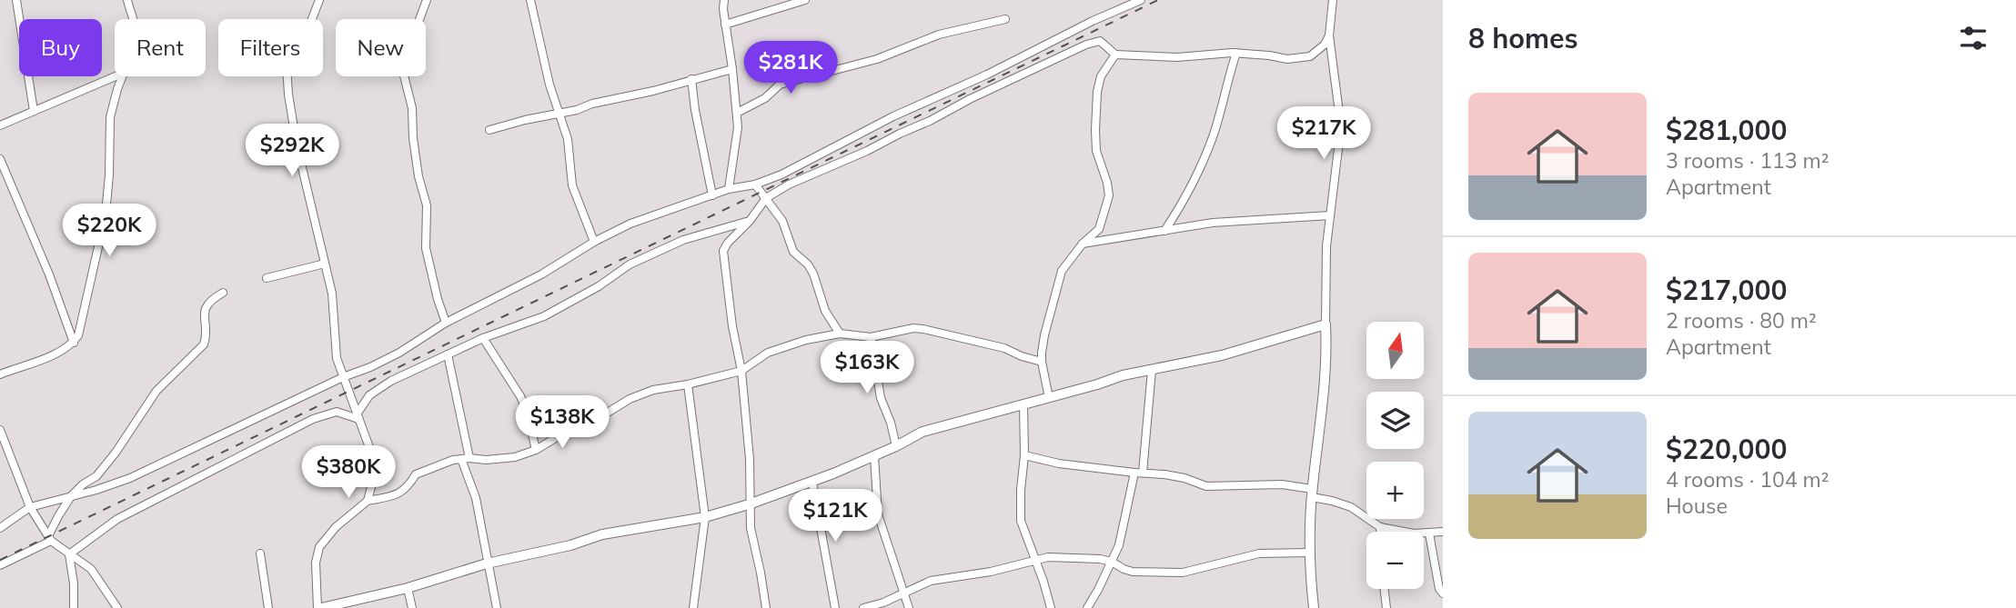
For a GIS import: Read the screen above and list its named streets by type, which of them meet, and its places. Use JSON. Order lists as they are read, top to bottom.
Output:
{
  "north": "top",
  "page": {
    "heading": "8 homes",
    "chip": [
      "Buy",
      "Rent",
      "Filters",
      "New"
    ],
    "price": [
      "$281K",
      "$217K",
      "$292K",
      "$220K",
      "$163K",
      "$138K",
      "$380K",
      "$121K"
    ],
    "list": [
      {
        "name": "$281,000",
        "note": "3 rooms · 113 m² · Apartment"
      },
      {
        "name": "$217,000",
        "note": "2 rooms · 80 m² · Apartment"
      },
      {
        "name": "$220,000",
        "note": "4 rooms · 104 m² · House"
      }
    ],
    "map_buttons": ["+", "−"]
  }
}
